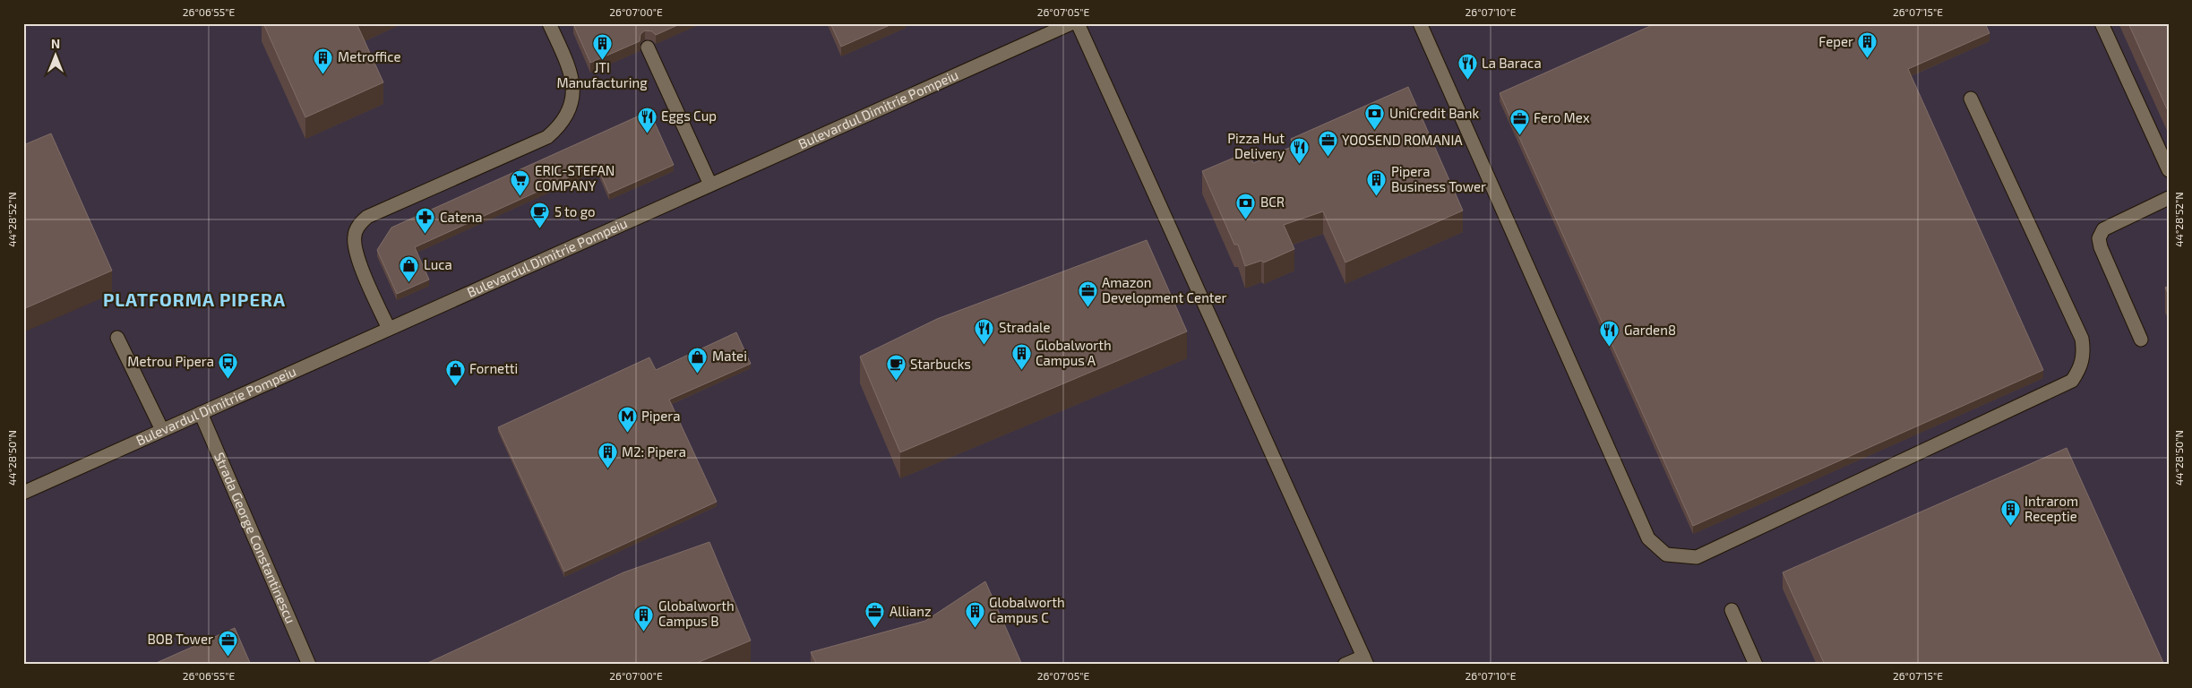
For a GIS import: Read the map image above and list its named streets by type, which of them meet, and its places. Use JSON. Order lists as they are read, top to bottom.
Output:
{
  "streets": {
    "street": ["Bulevardul Dimitrie Pompeiu", "Strada George Constantinescu"]
  },
  "crossings": [
    ["Bulevardul Dimitrie Pompeiu", "Strada George Constantinescu"]
  ],
  "districts": ["PLATFORMA PIPERA"],
  "places": {
    "building": [
      "Feper",
      "JTI Manufacturing",
      "Metroffice",
      "Pipera Business Tower",
      "Globalworth Campus A",
      "M2: Pipera",
      "Intrarom Receptie",
      "Globalworth Campus C",
      "Globalworth Campus B"
    ],
    "restaurant": [
      "La Baraca",
      "Eggs Cup",
      "Pizza Hut Delivery",
      "Stradale",
      "Garden8"
    ],
    "bank": ["UniCredit Bank", "BCR"],
    "office": [
      "Fero Mex",
      "YOOSEND ROMANIA",
      "Amazon Development Center",
      "Allianz",
      "BOB Tower"
    ],
    "supermarket": ["ERIC-STEFAN COMPANY"],
    "cafe": ["5 to go", "Starbucks"],
    "pharmacy": ["Catena"],
    "shop": ["Luca", "Matei", "Fornetti"],
    "bus stop": ["Metrou Pipera"],
    "metro station": ["Pipera"]
  },
  "north": "top",
  "coordinates": [
    "26°06'55\"E",
    "26°07'00\"E",
    "26°07'05\"E",
    "26°07'10\"E",
    "26°07'15\"E",
    "44°28'52\"N",
    "44°28'50\"N"
  ]
}
